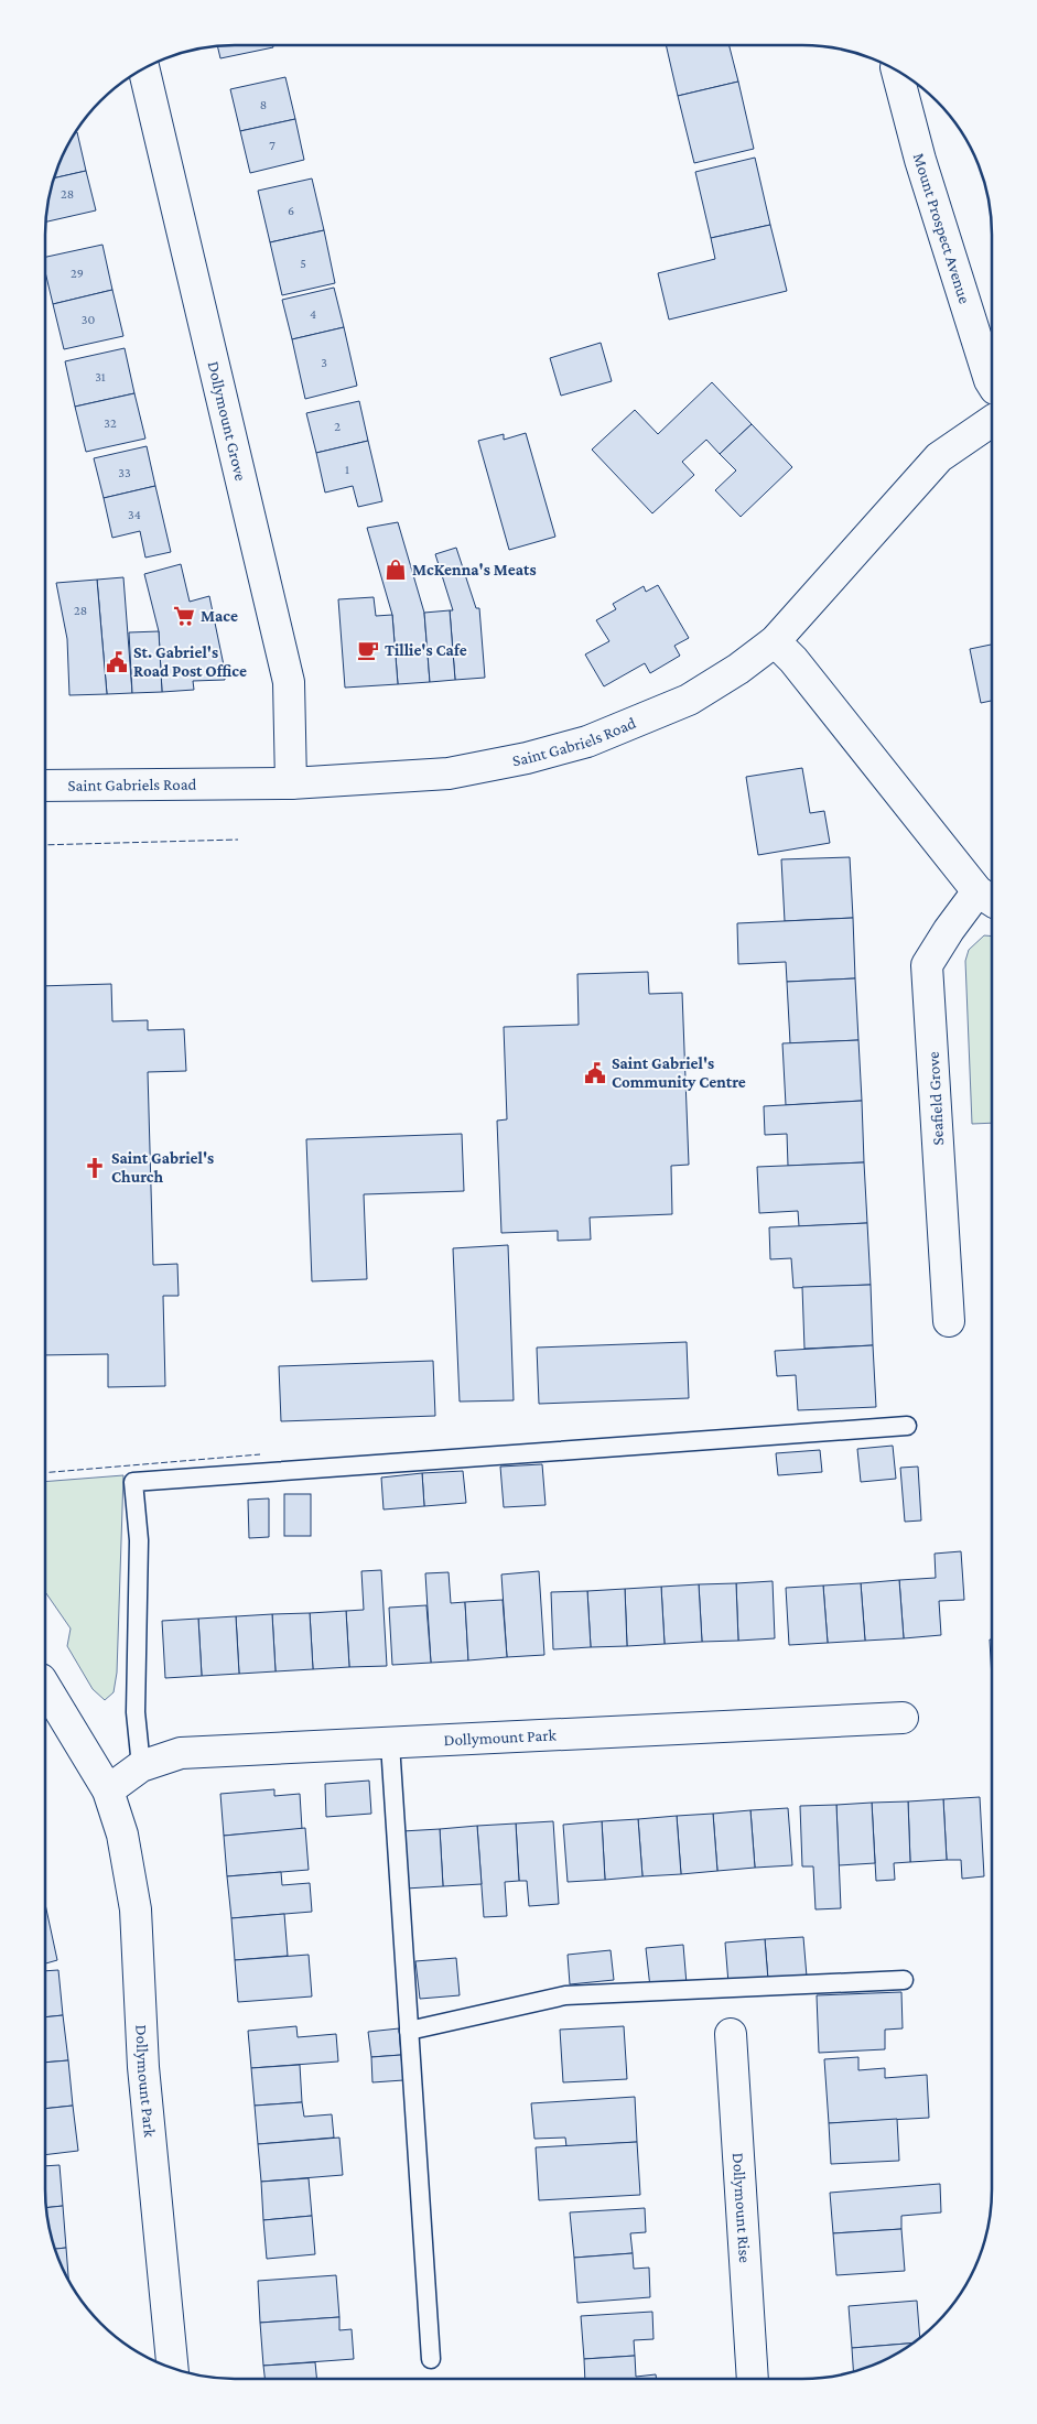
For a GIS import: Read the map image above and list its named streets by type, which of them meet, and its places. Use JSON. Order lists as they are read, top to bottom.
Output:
{
  "streets": {
    "street": [
      "Mount Prospect Avenue",
      "Dollymount Grove",
      "Saint Gabriels Road",
      "Seafield Grove",
      "Dollymount Park",
      "Dollymount Rise"
    ]
  },
  "crossings": [
    ["Dollymount Grove", "Saint Gabriels Road"],
    ["Saint Gabriels Road", "Seafield Grove"]
  ],
  "places": {
    "shop": ["McKenna's Meats"],
    "supermarket": ["Mace"],
    "cafe": ["Tillie's Cafe"],
    "public building": ["St. Gabriel's Road Post Office", "Saint Gabriel's Community Centre"],
    "church": ["Saint Gabriel's Church"]
  },
  "house_numbers": [
    "8",
    "7",
    "28",
    "6",
    "5",
    "29",
    "4",
    "30",
    "3",
    "31",
    "32",
    "2",
    "1",
    "33",
    "34",
    "28"
  ]
}
